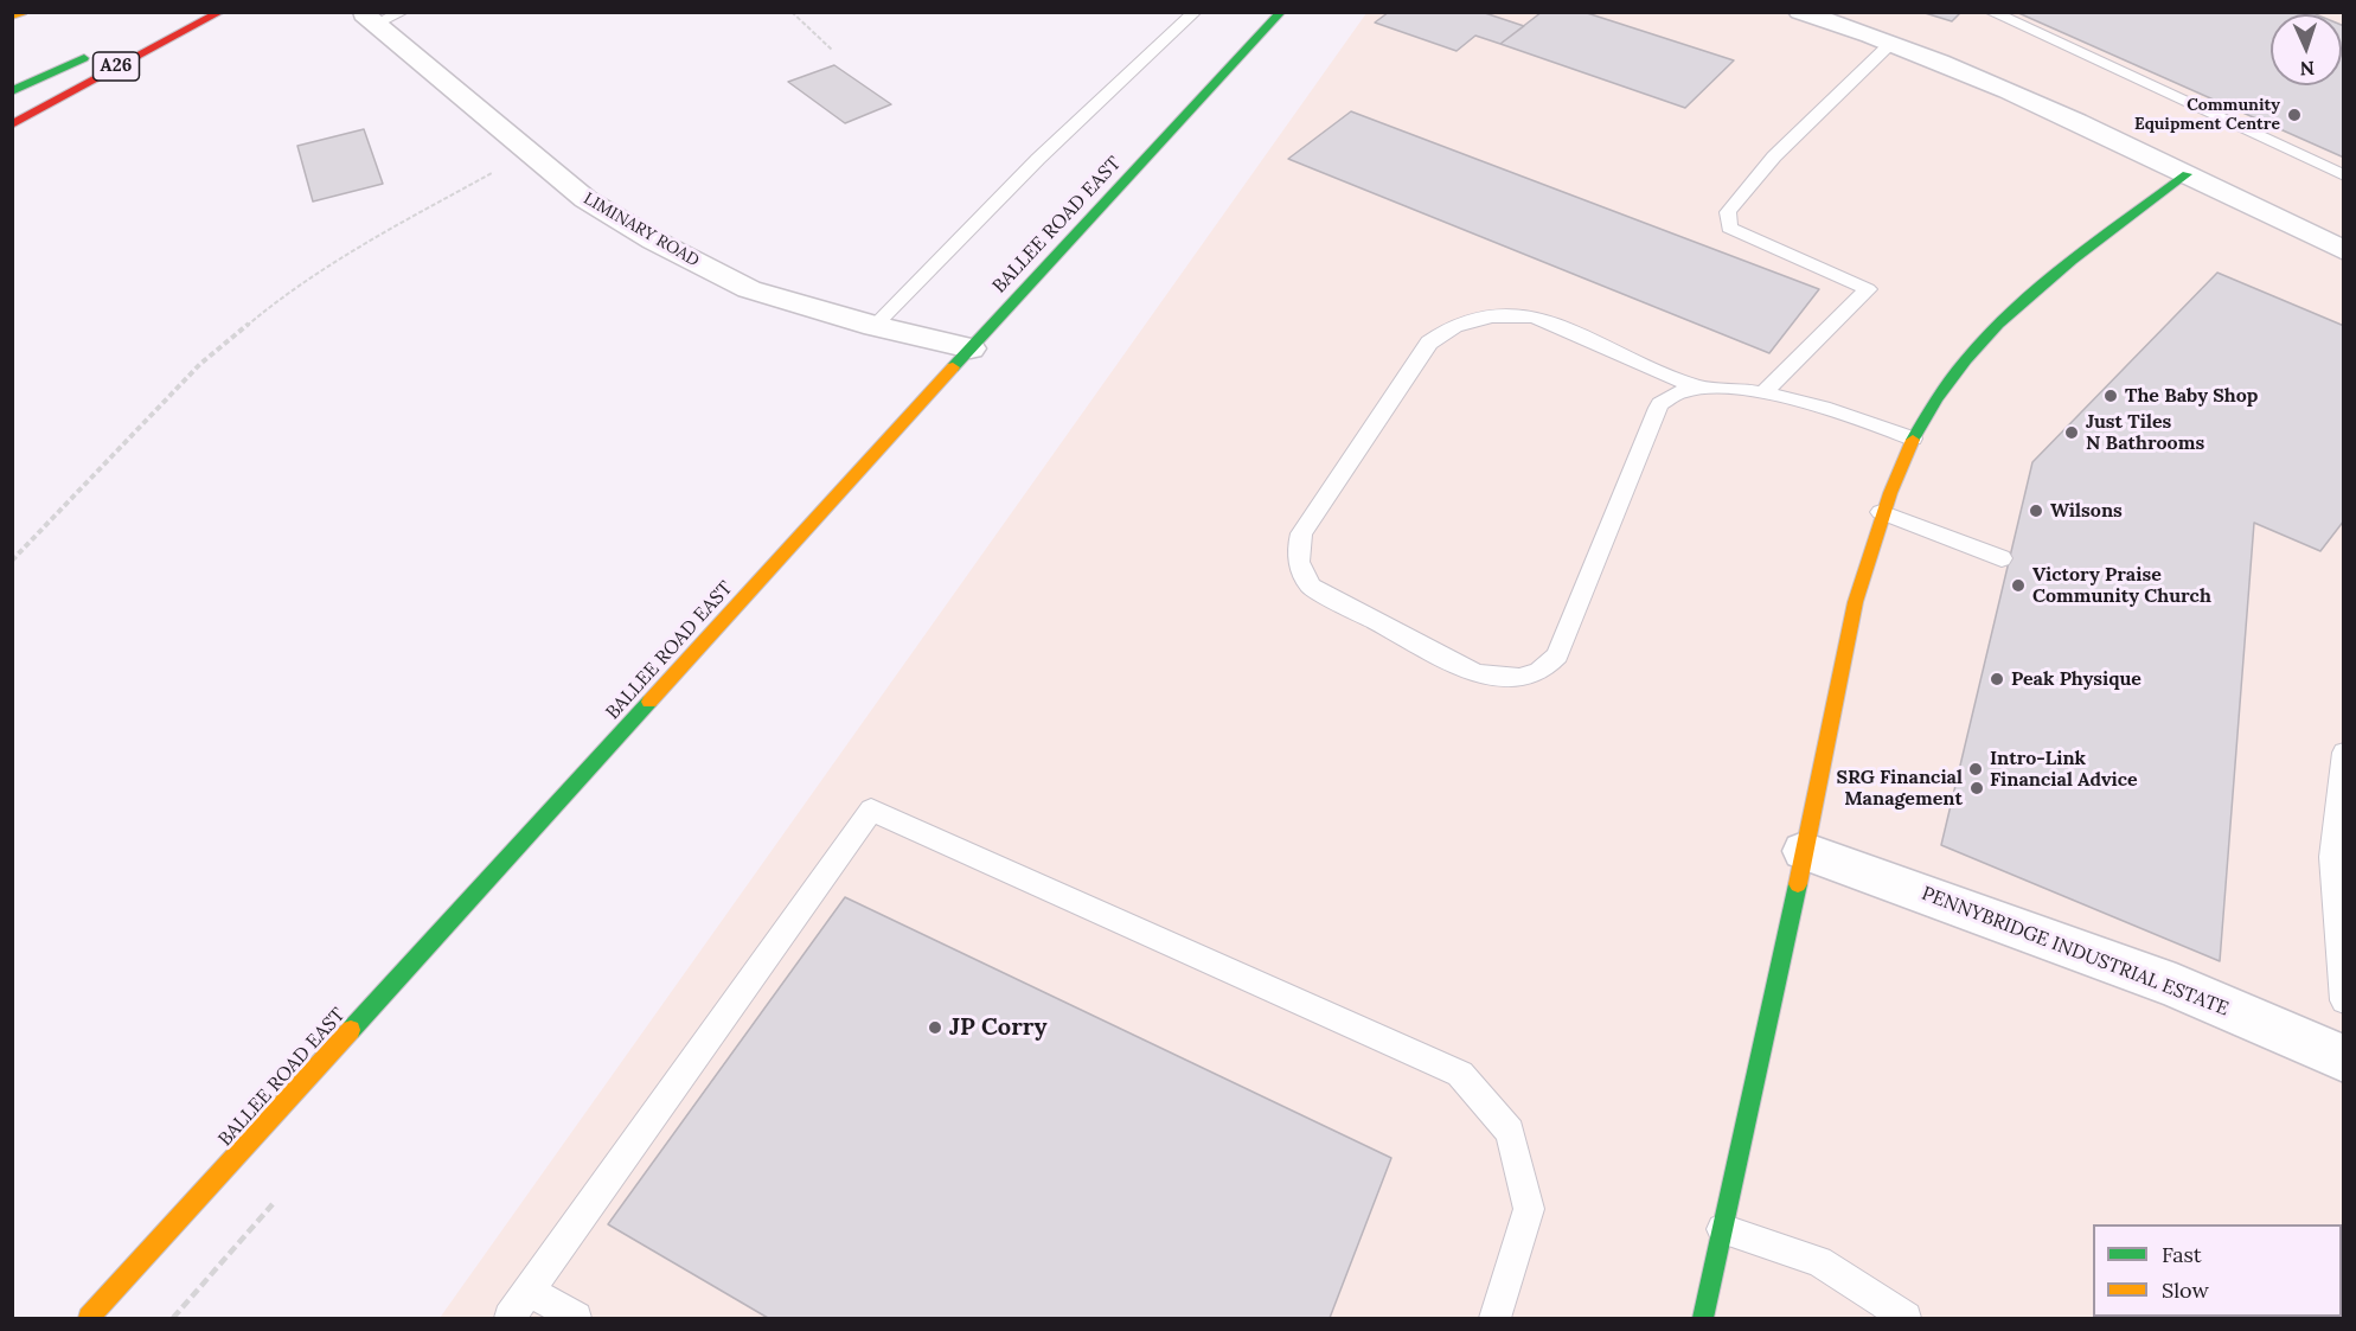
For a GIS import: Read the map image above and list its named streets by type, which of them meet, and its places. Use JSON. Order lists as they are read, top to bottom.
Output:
{
  "streets": {
    "main road": ["A26", "BALLEE ROAD EAST"],
    "street": ["LIMINARY ROAD", "PENNYBRIDGE INDUSTRIAL ESTATE"]
  },
  "crossings": [
    ["BALLEE ROAD EAST", "LIMINARY ROAD"]
  ],
  "places": [
    "Community Equipment Centre",
    "The Baby Shop",
    "Just Tiles N Bathrooms",
    "Wilsons",
    "Victory Praise Community Church",
    "Peak Physique",
    "Intro-Link Financial Advice",
    "SRG Financial Management",
    "JP Corry"
  ],
  "legend": ["Fast", "Slow"],
  "north": "bottom"
}
